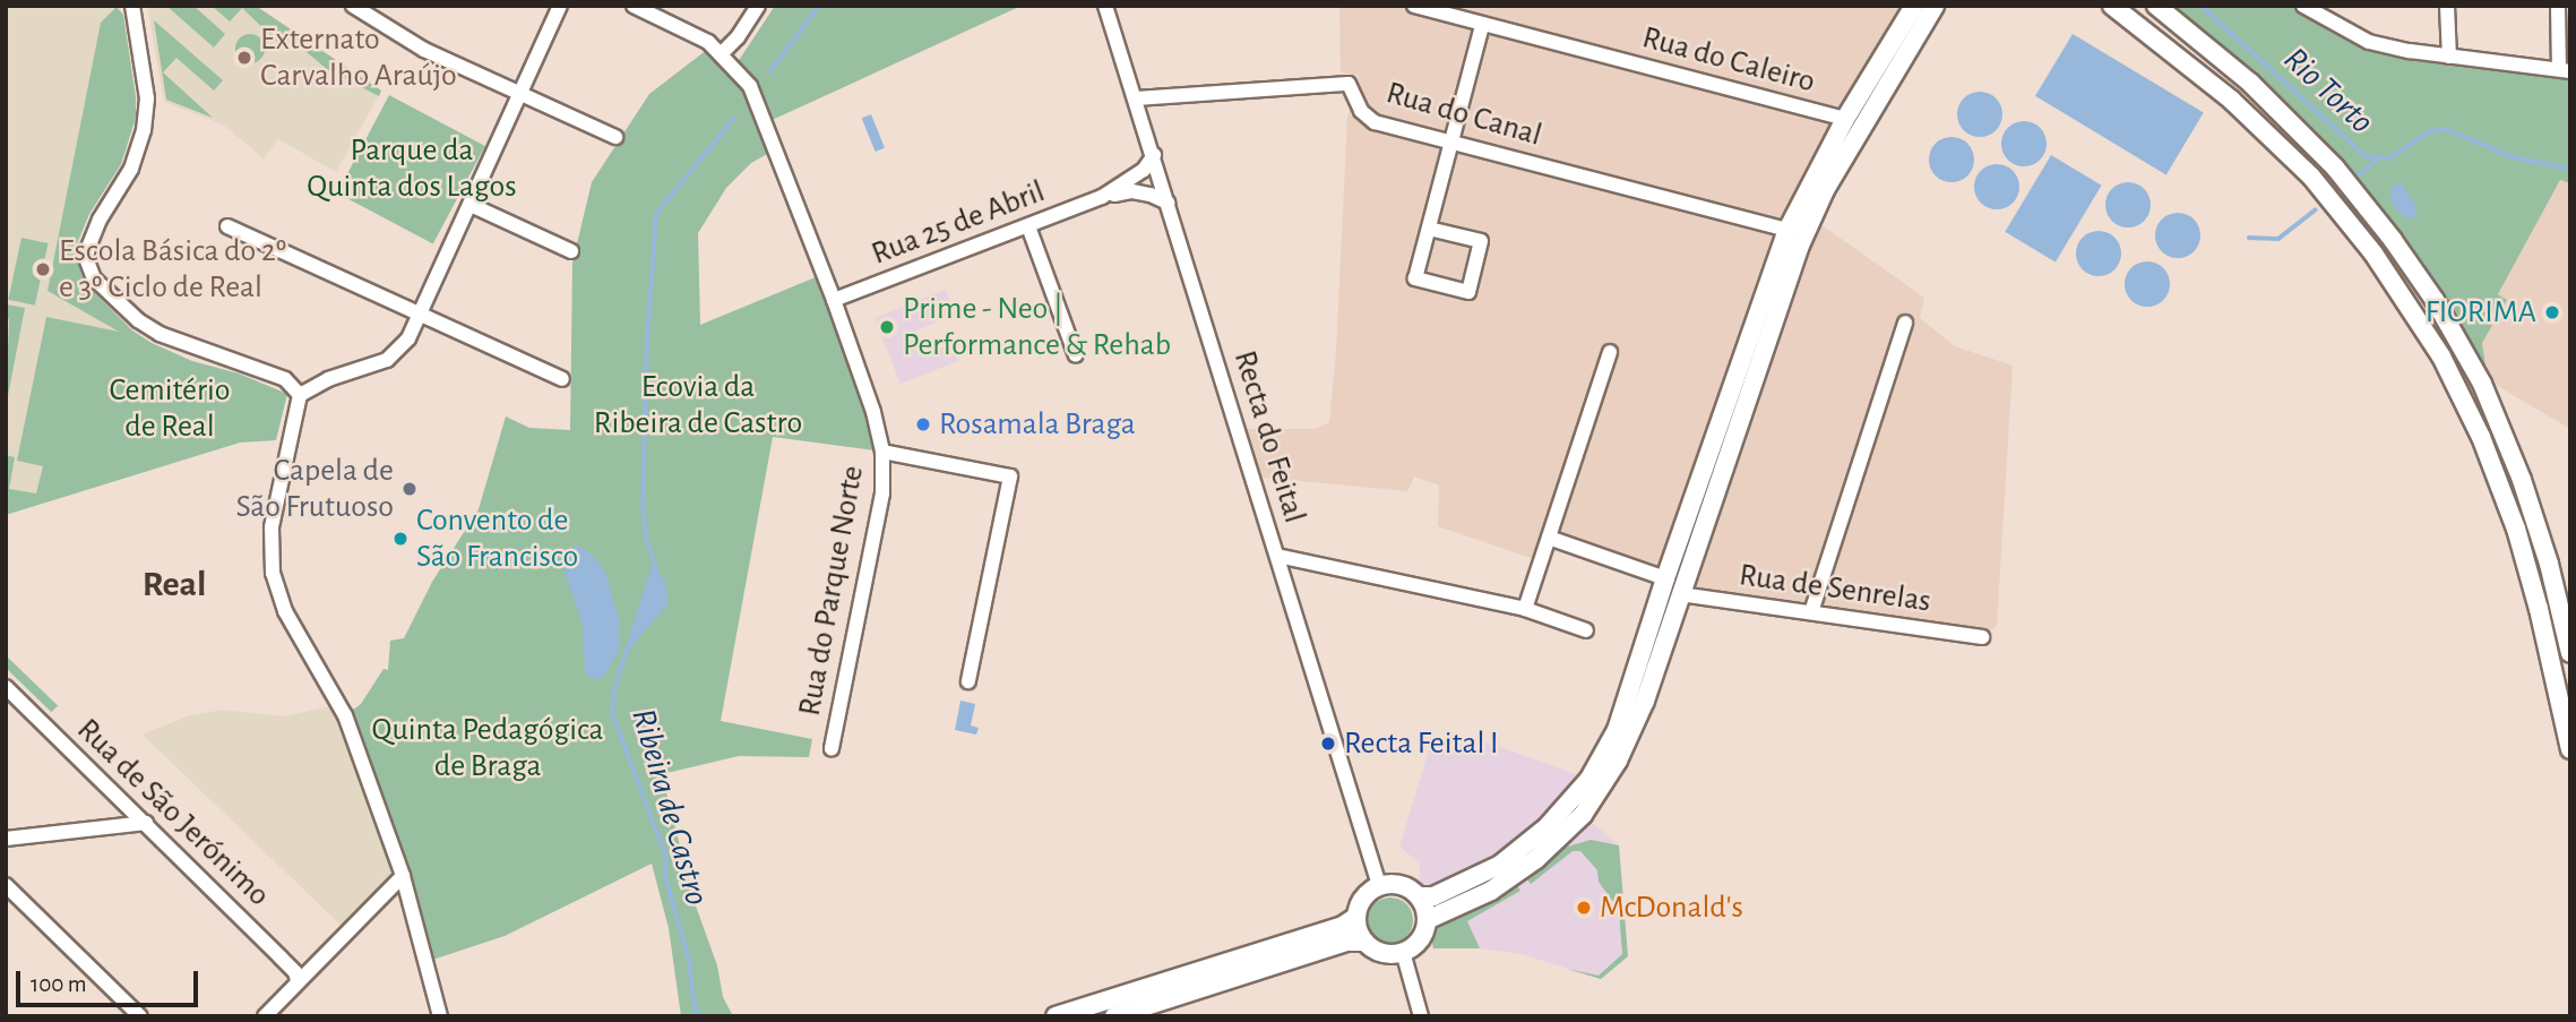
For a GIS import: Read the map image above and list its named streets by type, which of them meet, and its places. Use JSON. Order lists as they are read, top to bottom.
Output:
{
  "streets": {
    "street": [
      "Rua do Caleiro",
      "Rua do Canal",
      "Rua 25 de Abril",
      "Recta do Feital",
      "Rua de Senrelas",
      "Rua do Parque Norte",
      "Rua de São Jerónimo"
    ]
  },
  "crossings": [
    ["Rua do Canal", "Recta do Feital"],
    ["Rua 25 de Abril", "Recta do Feital"],
    ["Rua 25 de Abril", "Rua do Parque Norte"]
  ],
  "districts": ["Real"],
  "water": ["Rio Torto", "Ribeira de Castro"],
  "parks": [
    "Parque da Quinta dos Lagos",
    "Ecovia da Ribeira de Castro",
    "Cemitério de Real",
    "Quinta Pedagógica de Braga"
  ],
  "places": [
    "Externato Carvalho Araújo",
    "Escola Básica do 2º e 3º Ciclo de Real",
    "FIORIMA",
    "Prime - Neo | Performance & Rehab",
    "Rosamala Braga",
    "Capela de São Frutuoso",
    "Convento de São Francisco",
    "Recta Feital I",
    "McDonald's"
  ],
  "scale_bar": "100 m"
}
